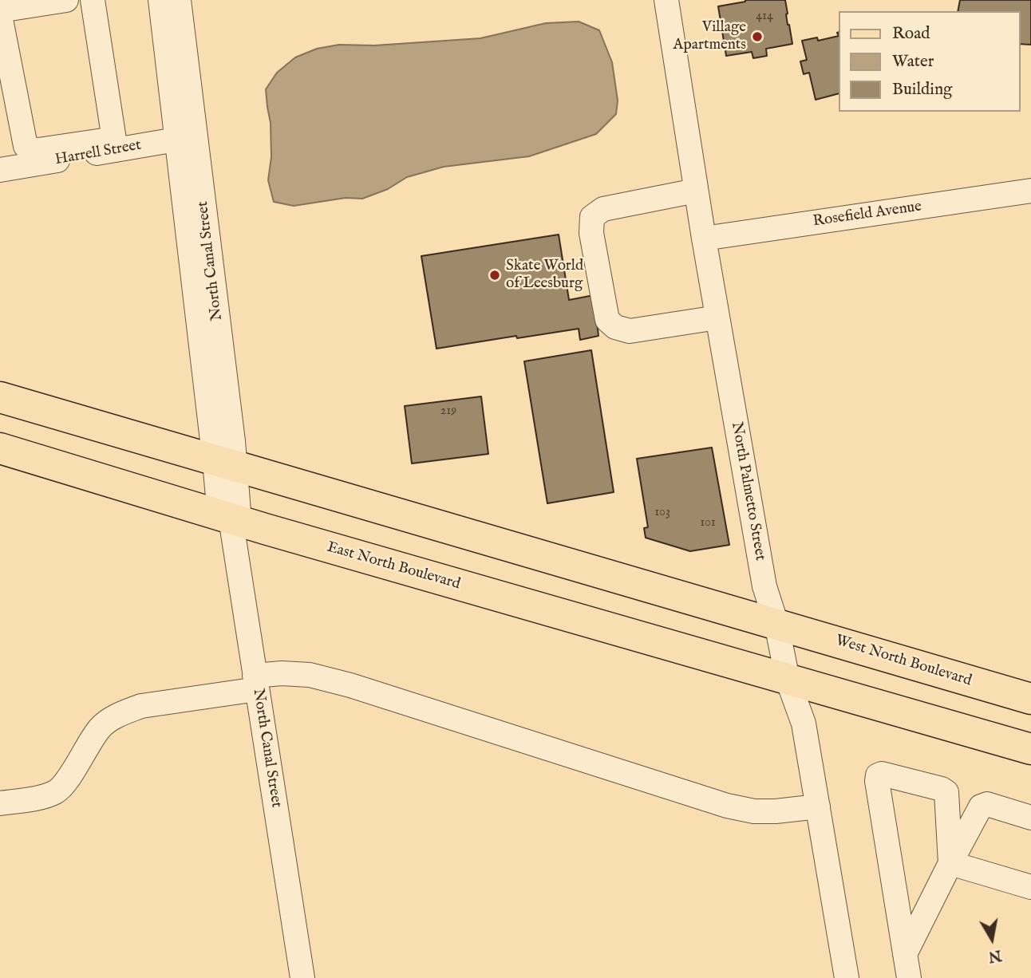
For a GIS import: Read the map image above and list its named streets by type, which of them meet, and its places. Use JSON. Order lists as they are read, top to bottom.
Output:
{
  "streets": {
    "main road": ["East North Boulevard", "West North Boulevard"],
    "street": [
      "Harrell Street",
      "Rosefield Avenue",
      "North Canal Street",
      "North Palmetto Street"
    ]
  },
  "crossings": [
    ["Harrell Street", "North Canal Street"],
    ["Rosefield Avenue", "North Palmetto Street"],
    ["North Canal Street", "East North Boulevard"],
    ["North Palmetto Street", "East North Boulevard"],
    ["North Palmetto Street", "West North Boulevard"]
  ],
  "places": ["Village Apartments", "Skate World of Leesburg"],
  "house_numbers": [
    "414",
    "219",
    "103",
    "101"
  ],
  "legend": ["Road", "Water", "Building"],
  "north": "bottom"
}
